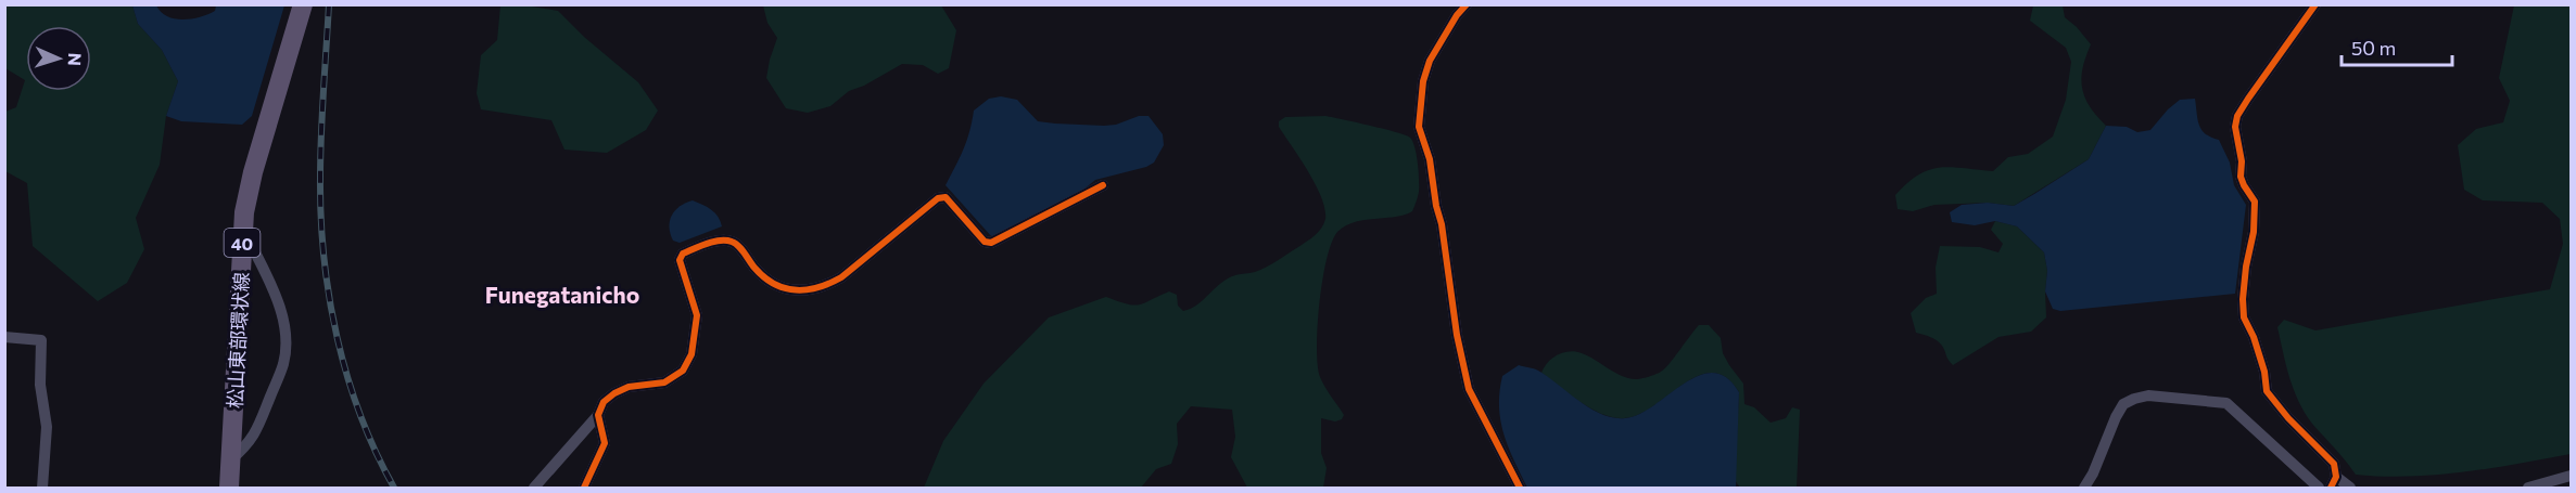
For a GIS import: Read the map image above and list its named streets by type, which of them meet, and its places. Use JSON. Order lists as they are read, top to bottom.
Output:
{
  "streets": {
    "main road": ["40", "松山東部環状線"]
  },
  "districts": ["Funegatanicho"],
  "scale_bar": "50 m",
  "north": "right"
}
